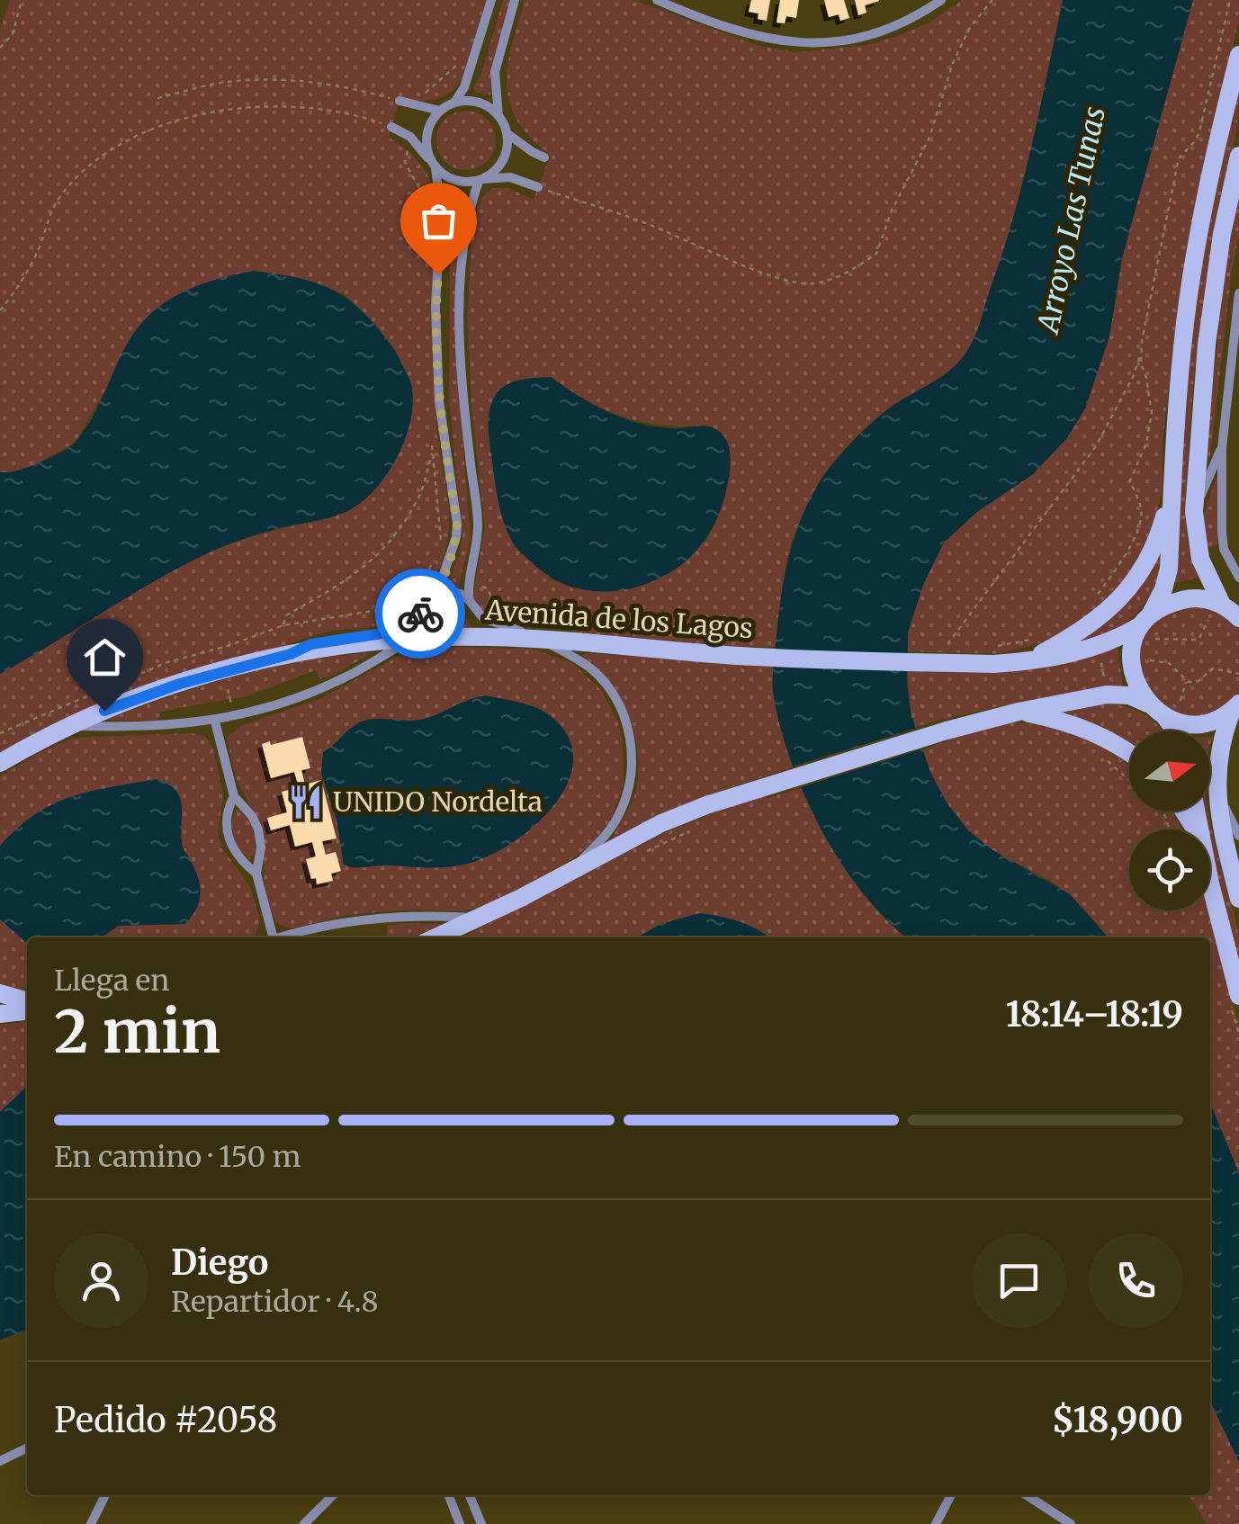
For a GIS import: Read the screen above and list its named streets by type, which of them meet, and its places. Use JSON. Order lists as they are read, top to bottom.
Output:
{
  "streets": {
    "street": ["Avenida de los Lagos"]
  },
  "water": ["Arroyo Las Tunas"],
  "places": {
    "restaurant": ["UNIDO Nordelta"]
  },
  "north": "right",
  "page": {
    "heading": ["2 min", "Llega en", "18:14–18:19"],
    "panel": [
      "Diego",
      "Repartidor · 4.8",
      "Pedido #2058",
      "$18,900"
    ],
    "bar": "En camino · 150 m"
  }
}
